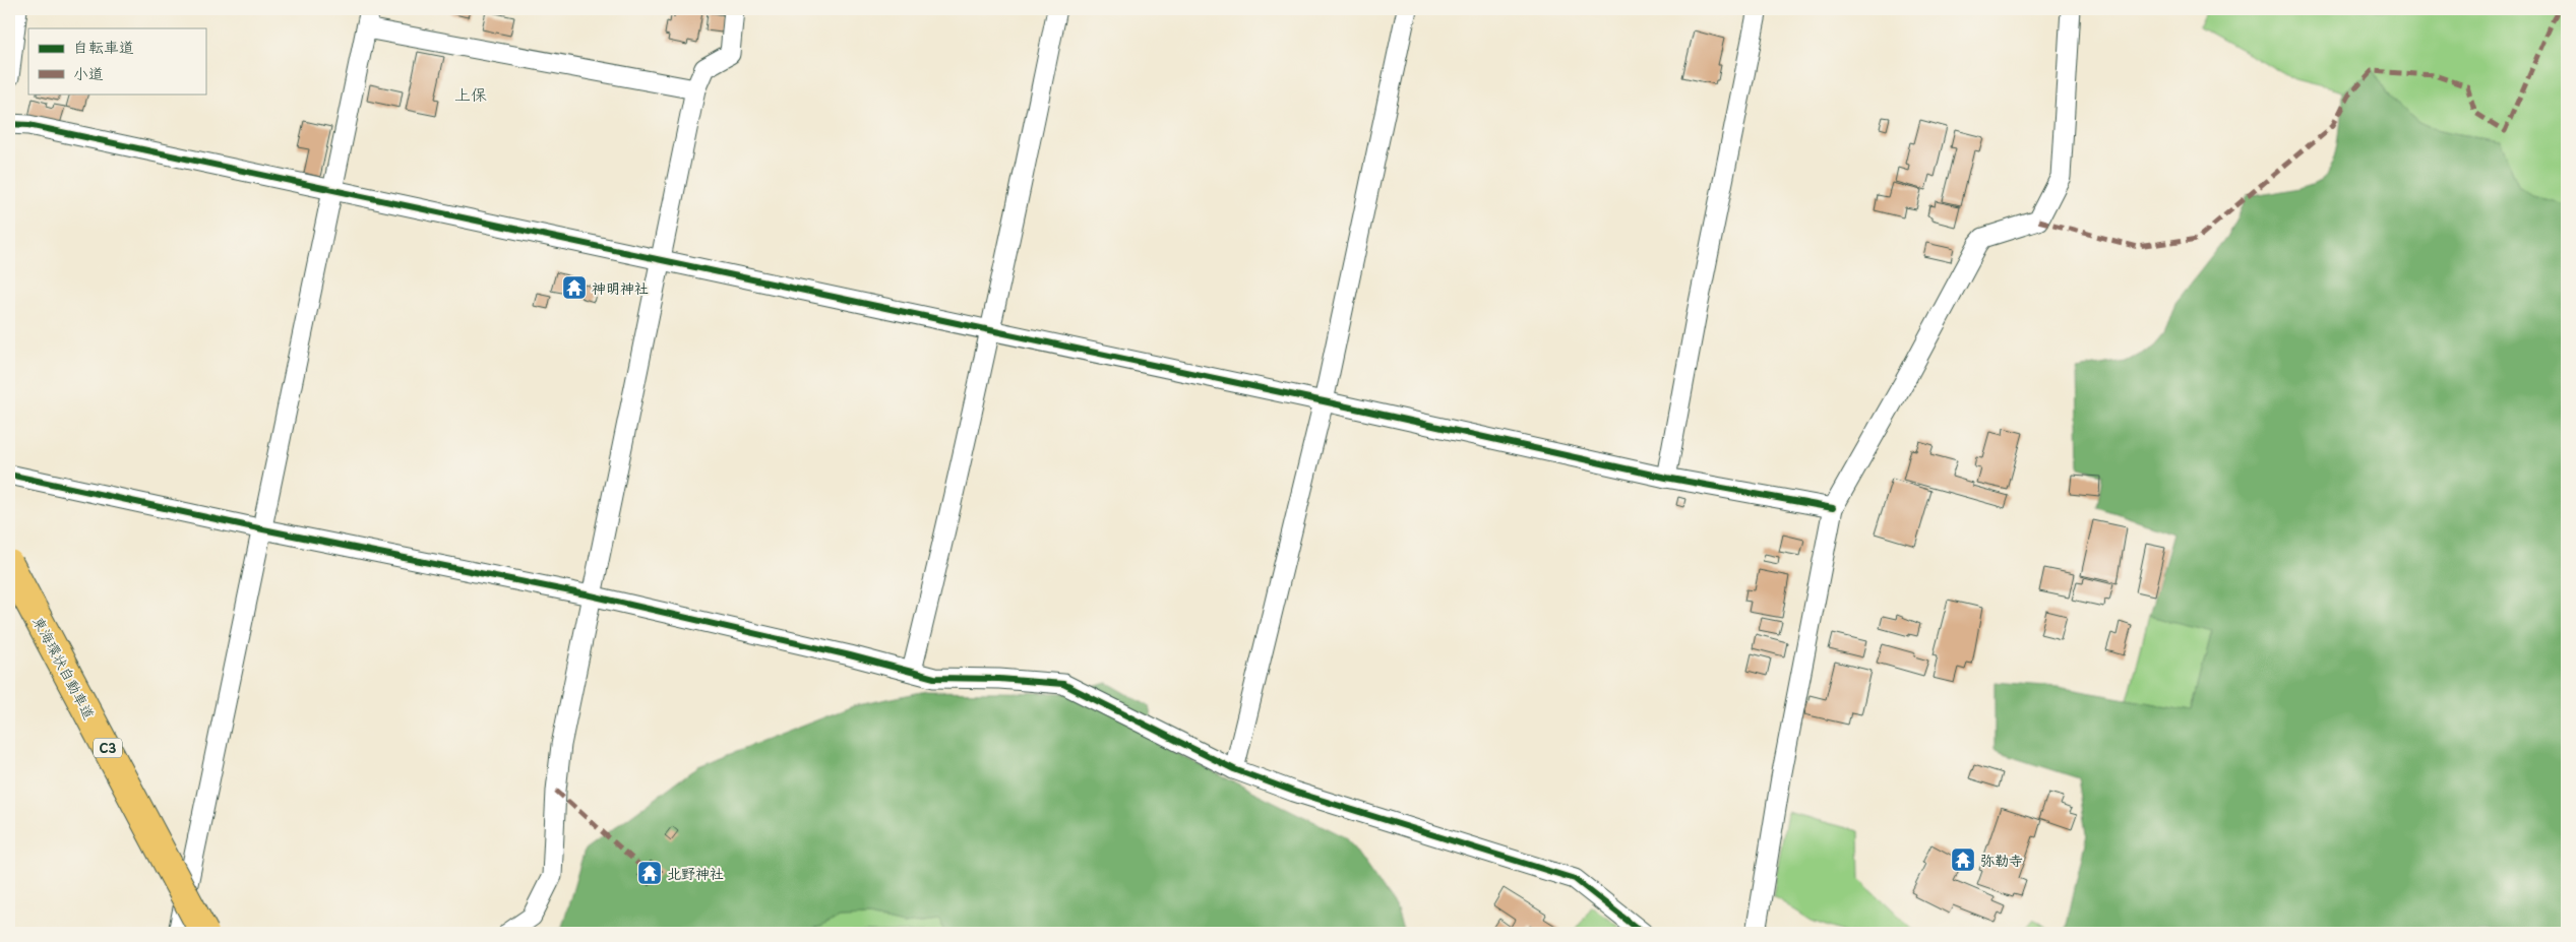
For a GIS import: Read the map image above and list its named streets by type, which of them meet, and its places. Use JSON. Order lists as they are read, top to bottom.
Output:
{
  "streets": {
    "highway": ["東海環状自動車道", "C3"]
  },
  "districts": ["上保"],
  "places": {
    "temple": ["神明神社", "弥勒寺", "北野神社"]
  },
  "legend": ["自転車道", "小道"]
}
